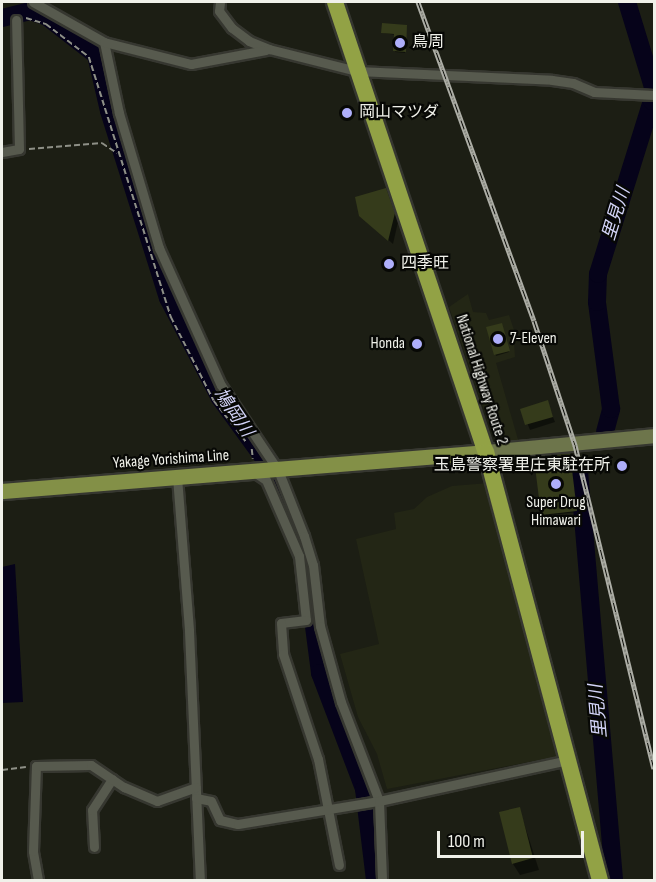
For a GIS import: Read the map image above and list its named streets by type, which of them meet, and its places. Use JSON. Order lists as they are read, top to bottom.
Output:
{
  "streets": {
    "highway": ["National Highway Route 2"],
    "main road": ["Yakage Yorishima Line"]
  },
  "crossings": [
    ["National Highway Route 2", "Yakage Yorishima Line"]
  ],
  "water": ["里見川", "鳩岡川"],
  "places": [
    "鳥周",
    "岡山マツダ",
    "四季旺",
    "7-Eleven",
    "Honda",
    "玉島警察署里庄東駐在所",
    "Super Drug Himawari"
  ],
  "scale_bar": "100 m"
}
